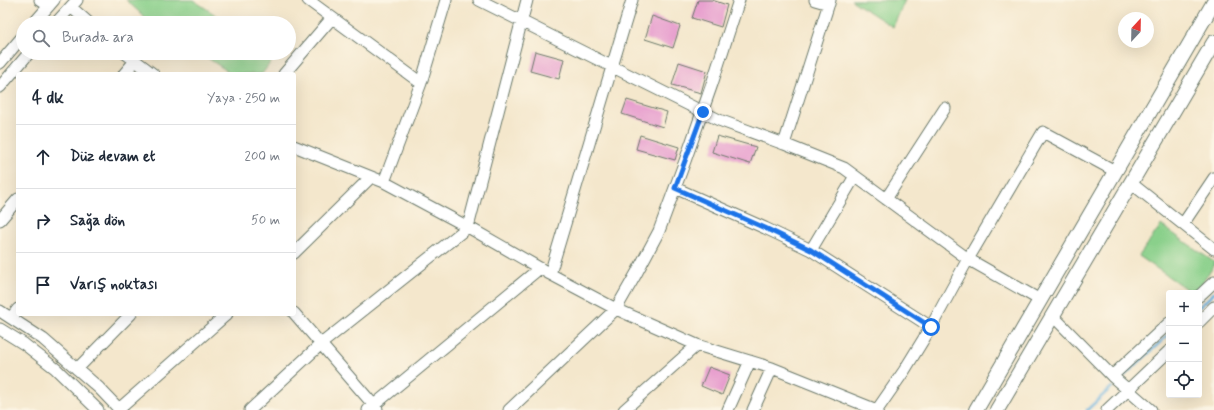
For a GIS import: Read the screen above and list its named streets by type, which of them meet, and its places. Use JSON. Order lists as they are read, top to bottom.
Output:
{
  "north": "top",
  "page": {
    "search": "Burada ara",
    "heading": ["4 dk", "Yaya · 250 m"],
    "list": [
      ["Düz devam et", "200 m"],
      ["Sağa dön", "50 m"],
      "Varış noktası"
    ],
    "map_buttons": ["+", "−"]
  }
}
